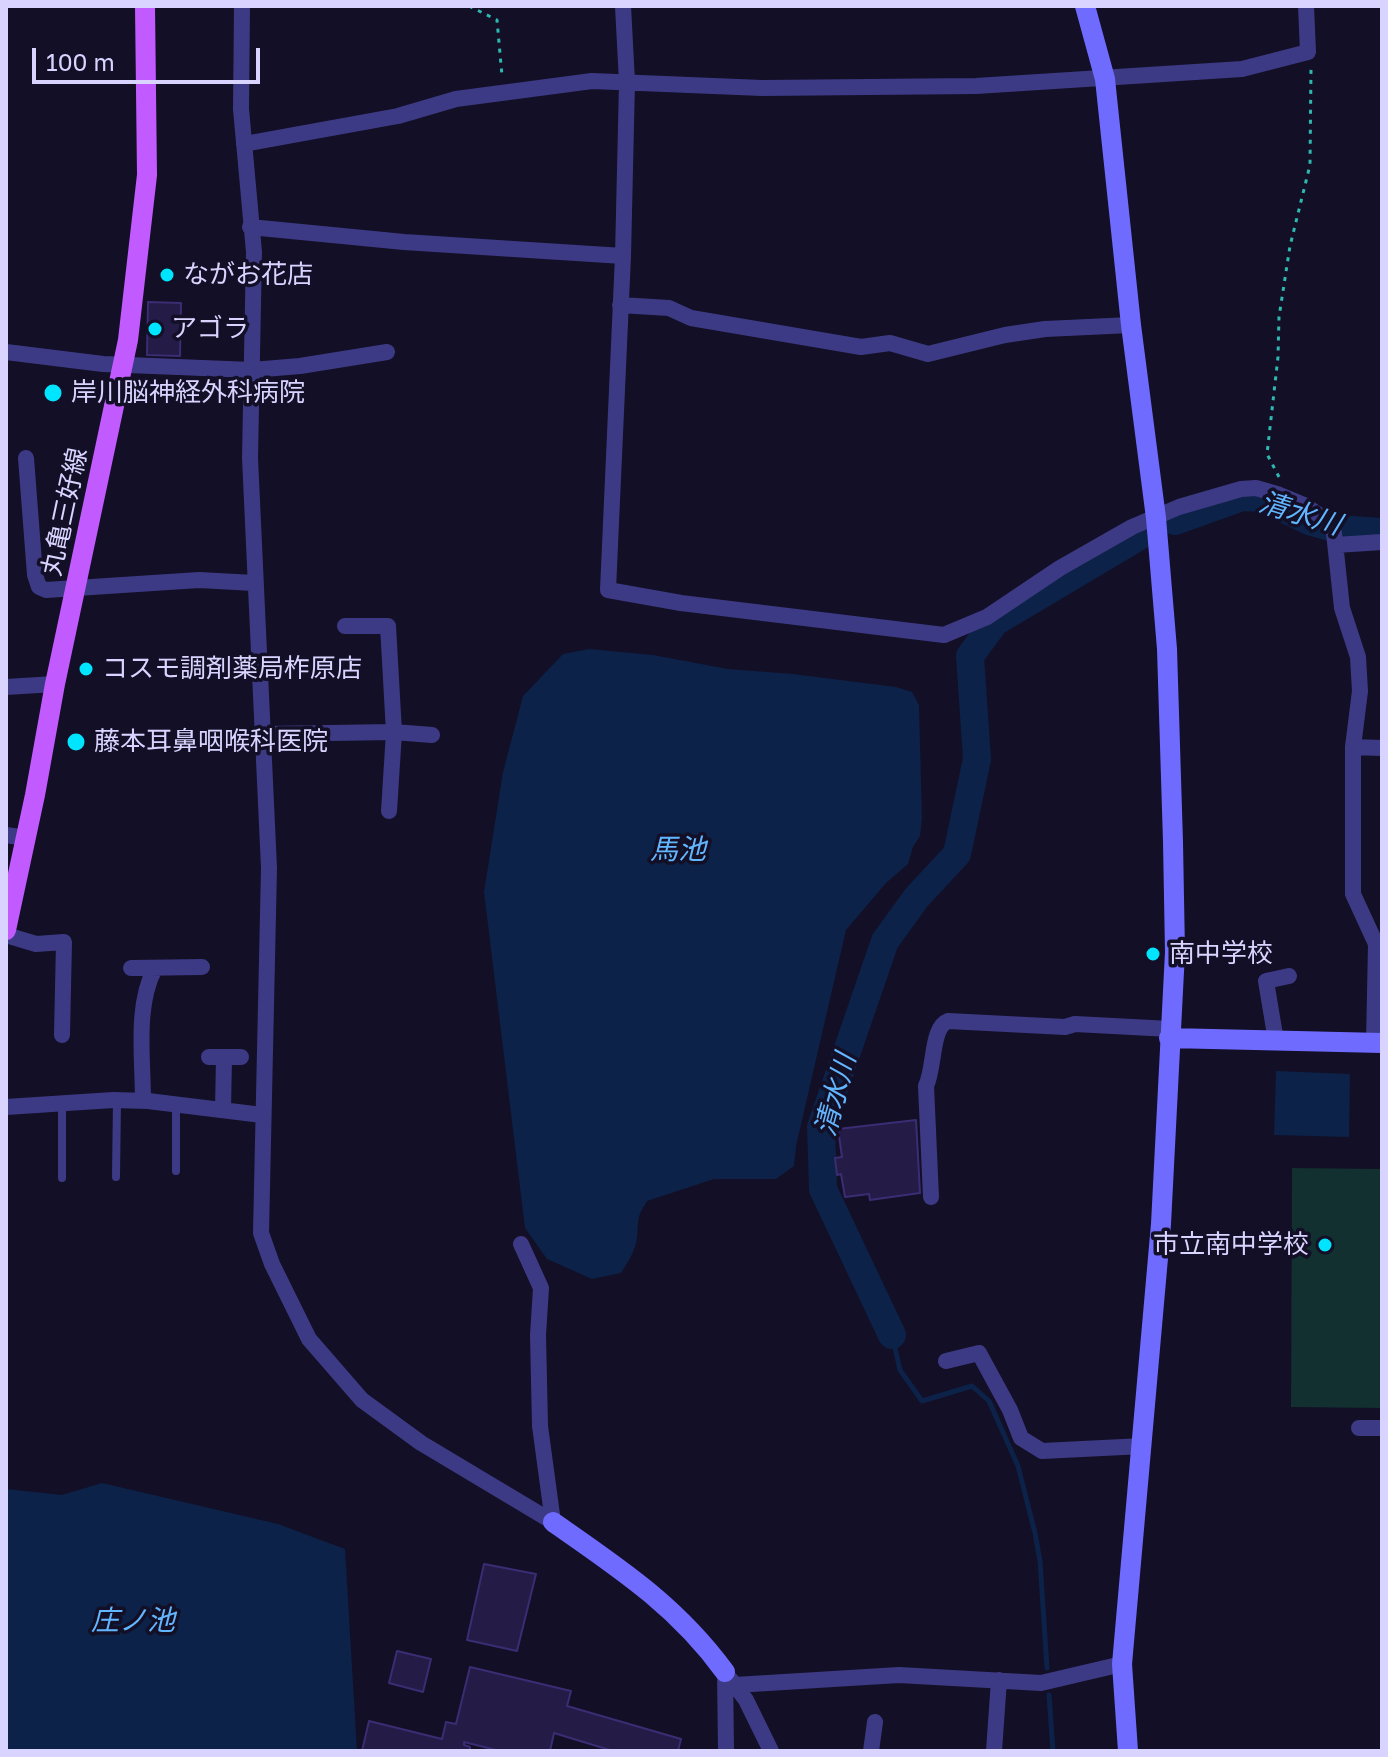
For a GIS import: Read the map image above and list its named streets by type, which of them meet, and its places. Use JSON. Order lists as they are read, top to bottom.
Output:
{
  "streets": {
    "main road": ["丸亀三好線"]
  },
  "water": ["清水川", "馬池", "庄ノ池"],
  "places": [
    "ながお花店",
    "アゴラ",
    "岸川脳神経外科病院",
    "コスモ調剤薬局柞原店",
    "藤本耳鼻咽喉科医院",
    "南中学校",
    "市立南中学校"
  ],
  "scale_bar": "100 m"
}
